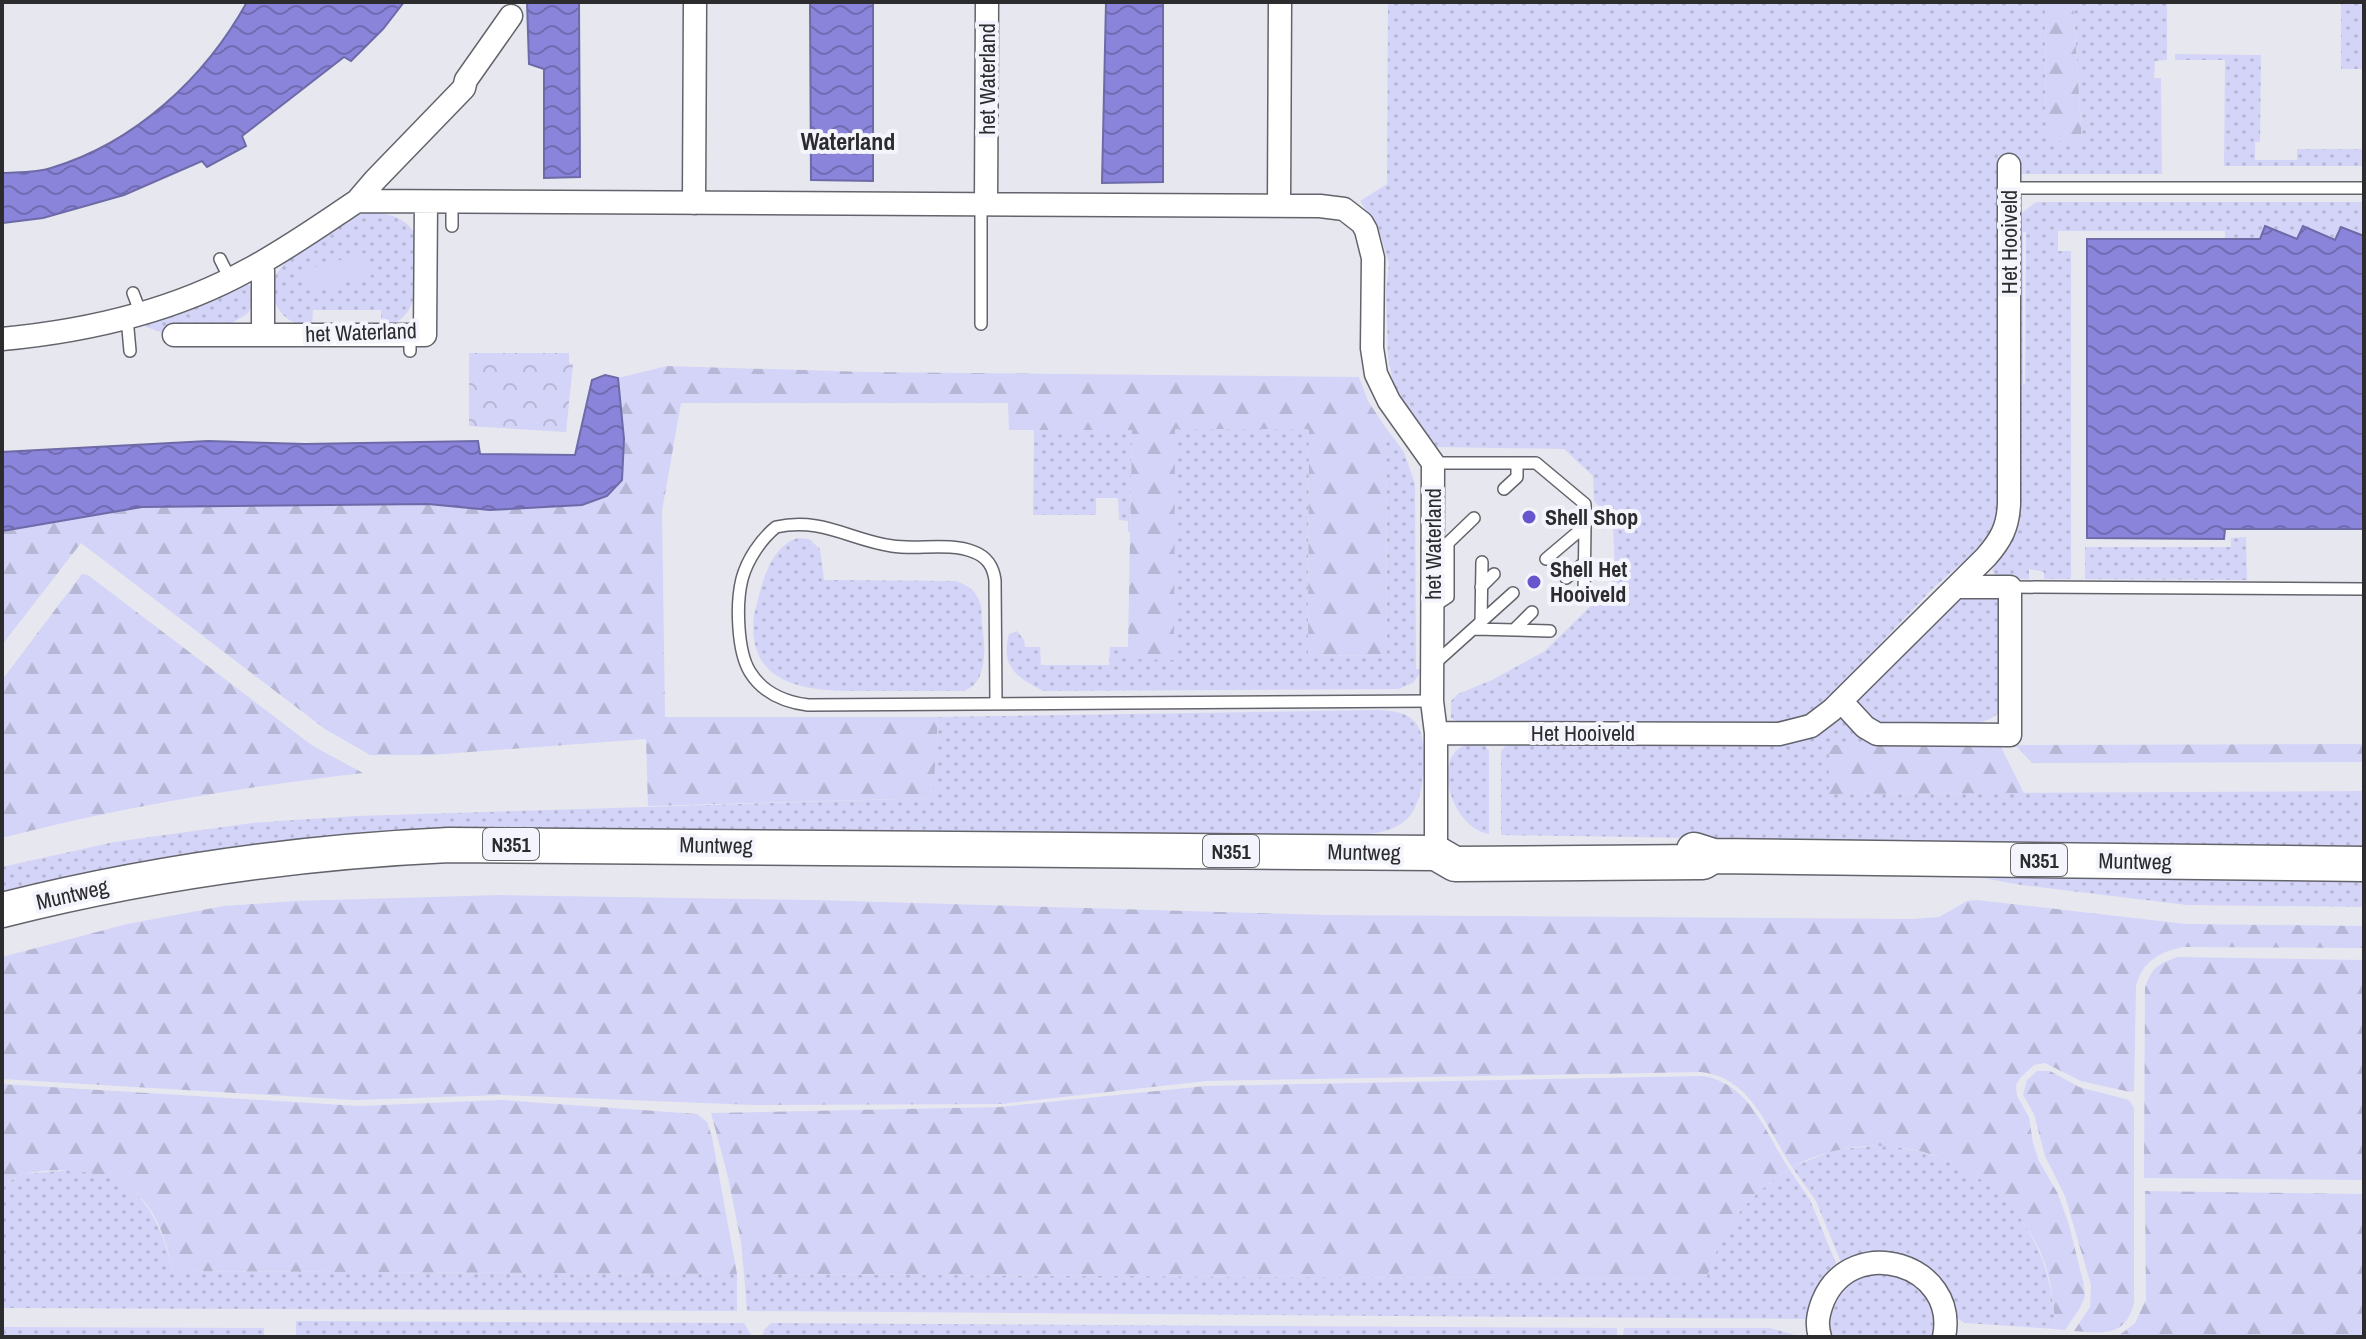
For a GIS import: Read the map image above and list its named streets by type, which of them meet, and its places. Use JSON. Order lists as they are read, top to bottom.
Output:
{
  "streets": {
    "main road": ["N351", "Muntweg"],
    "street": ["het Waterland", "Het Hooiveld"]
  },
  "crossings": [
    ["het Waterland", "Het Hooiveld"]
  ],
  "districts": ["Waterland"],
  "places": ["Shell Shop", "Shell Het Hooiveld"]
}
